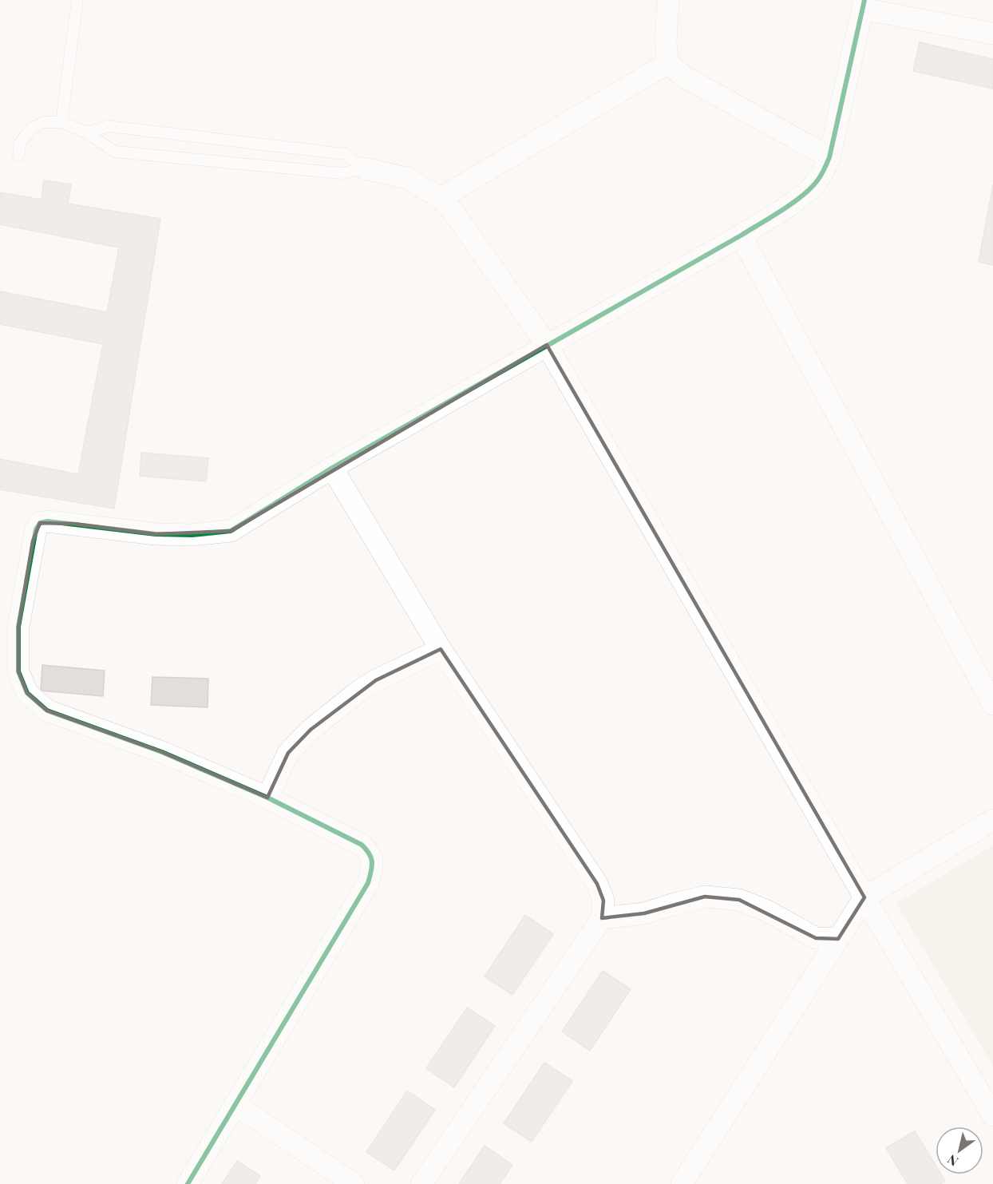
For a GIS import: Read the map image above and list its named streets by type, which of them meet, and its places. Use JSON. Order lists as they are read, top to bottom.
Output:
{
  "north": "bottom left"
}
